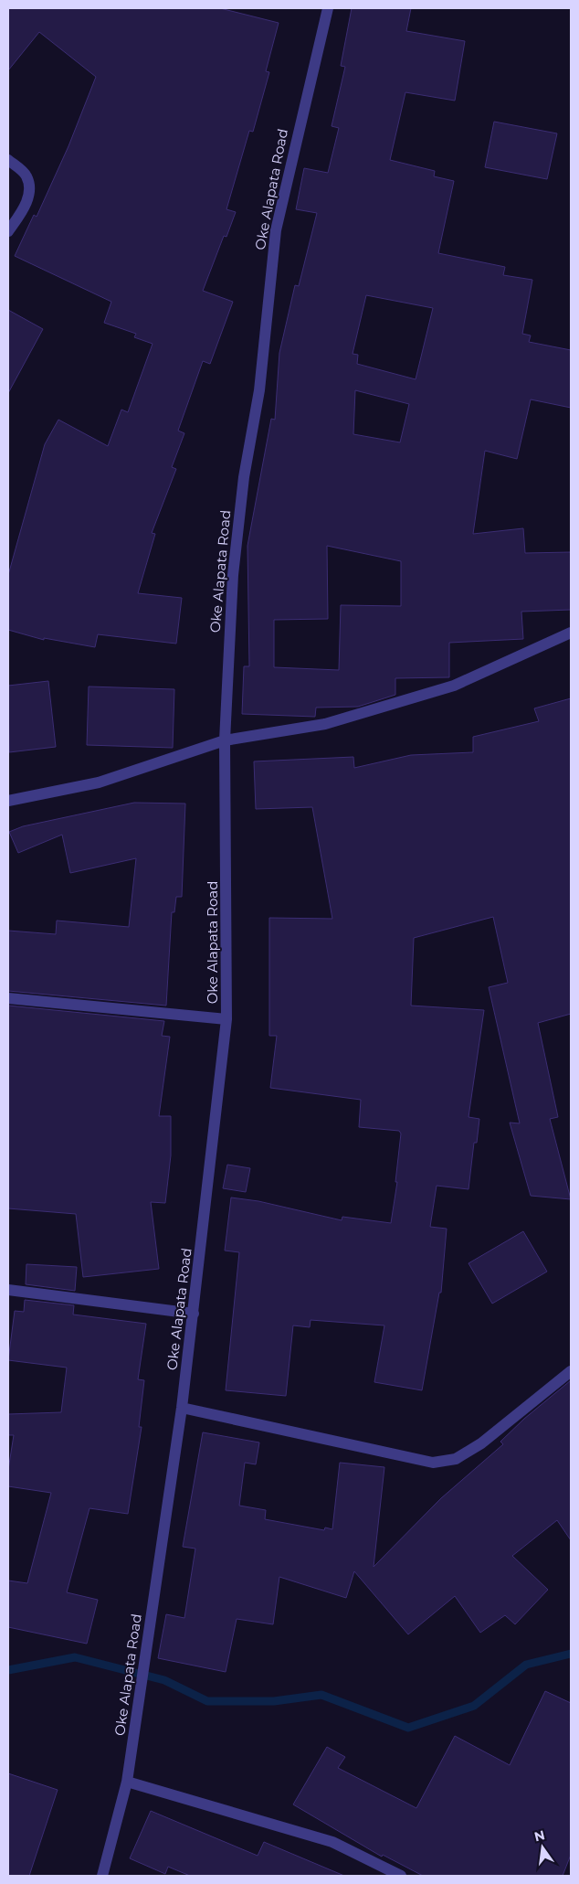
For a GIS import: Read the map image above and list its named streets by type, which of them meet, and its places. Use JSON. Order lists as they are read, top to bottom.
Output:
{
  "streets": {
    "street": ["Oke Alapata Road"]
  },
  "north": "top"
}
